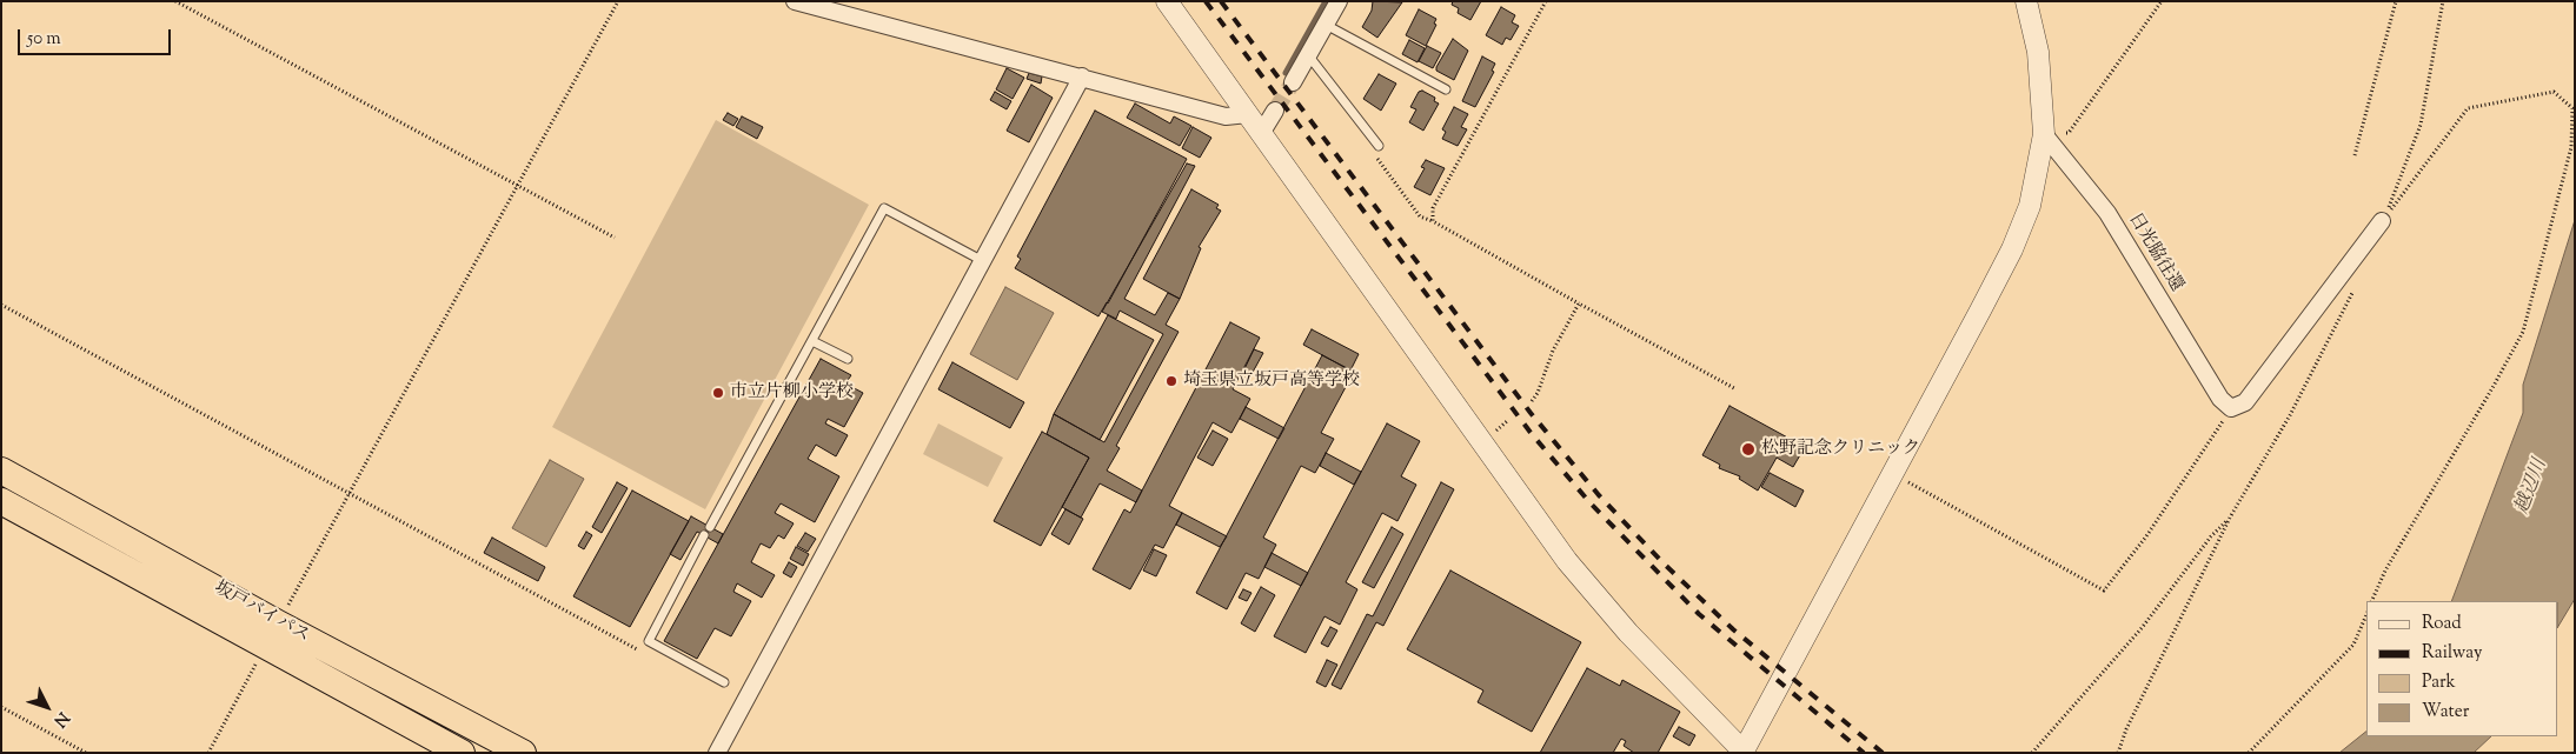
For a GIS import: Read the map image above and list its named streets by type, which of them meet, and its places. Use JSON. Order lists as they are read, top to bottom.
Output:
{
  "streets": {
    "highway": ["坂戸バイパス"],
    "street": ["日光脇往還"]
  },
  "water": ["越辺川"],
  "places": ["埼玉県立坂戸高等学校", "市立片柳小学校", "松野記念クリニック"],
  "legend": [
    "Road",
    "Railway",
    "Park",
    "Water"
  ],
  "scale_bar": "50 m",
  "north": "bottom right"
}
